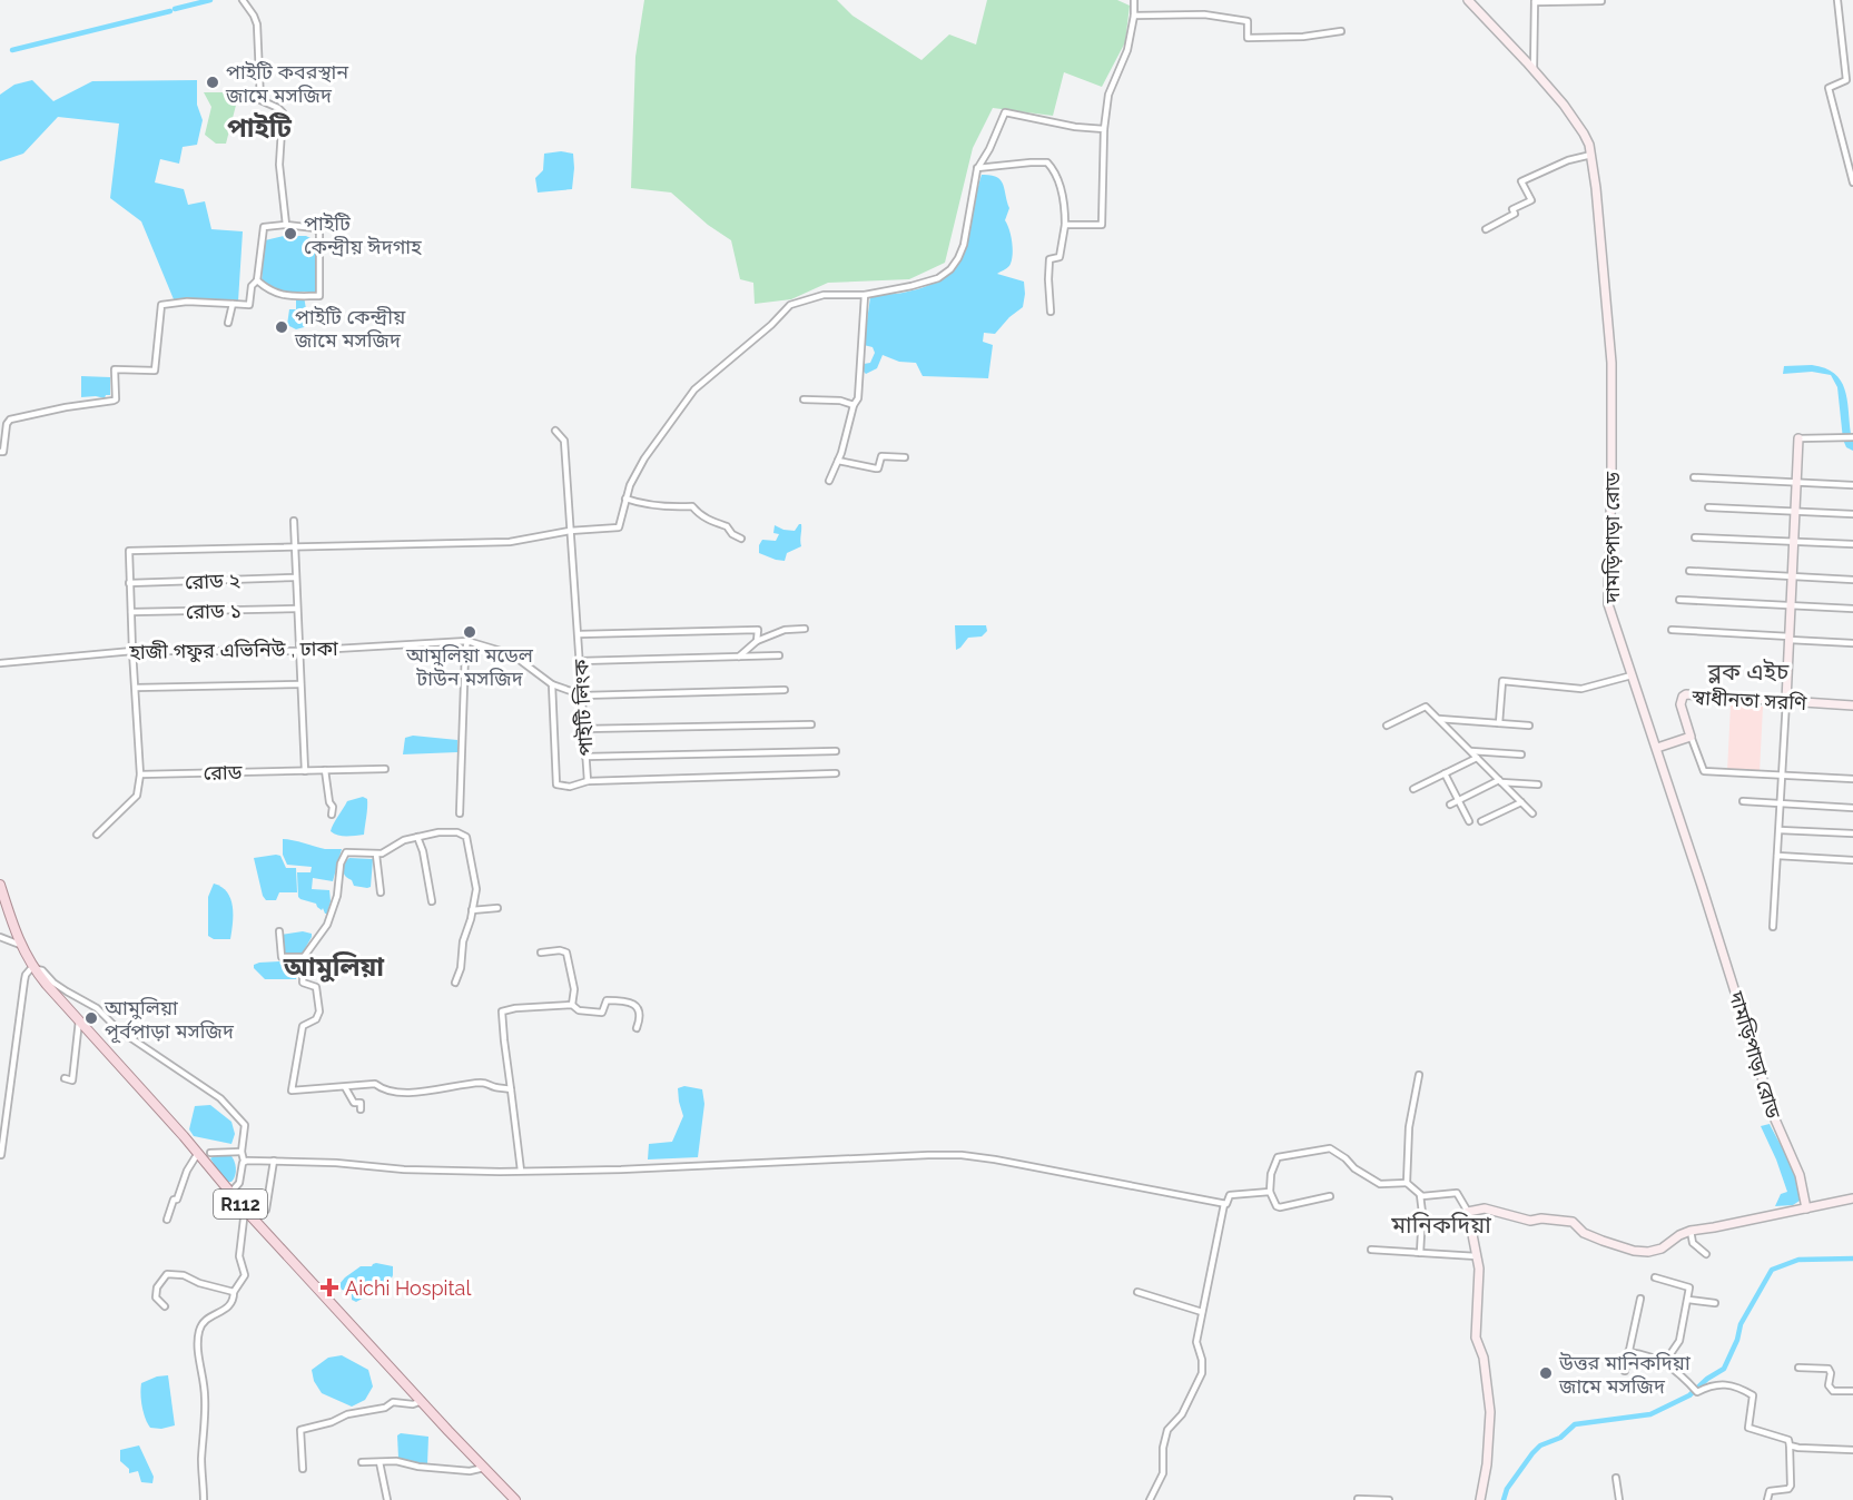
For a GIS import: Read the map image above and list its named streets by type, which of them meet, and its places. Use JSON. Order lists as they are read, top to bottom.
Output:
{
  "streets": {
    "main road": ["দামড়িপাড়া রোড", "স্বাধীনতা সরণি", "R112"],
    "street": [
      "রোড ২",
      "রোড ১",
      "হাজী গফুর এভিনিউ , ঢাকা",
      "পাইটি লিংক",
      "রোড"
    ]
  },
  "crossings": [
    ["দামড়িপাড়া রোড", "স্বাধীনতা সরণি"]
  ],
  "districts": [
    "পাইটি",
    "ব্লক এইচ",
    "আমুলিয়া",
    "মানিকদিয়া"
  ],
  "places": {
    "other": [
      "পাইটি কবরস্থান জামে মসজিদ",
      "পাইটি কেন্দ্রীয় ঈদগাহ",
      "পাইটি কেন্দ্রীয় জামে মসজিদ",
      "আমুলিয়া মডেল টাউন মসজিদ",
      "আমুলিয়া পূর্বপাড়া মসজিদ",
      "উত্তর মানিকদিয়া জামে মসজিদ"
    ],
    "health": ["Aichi Hospital"]
  }
}
